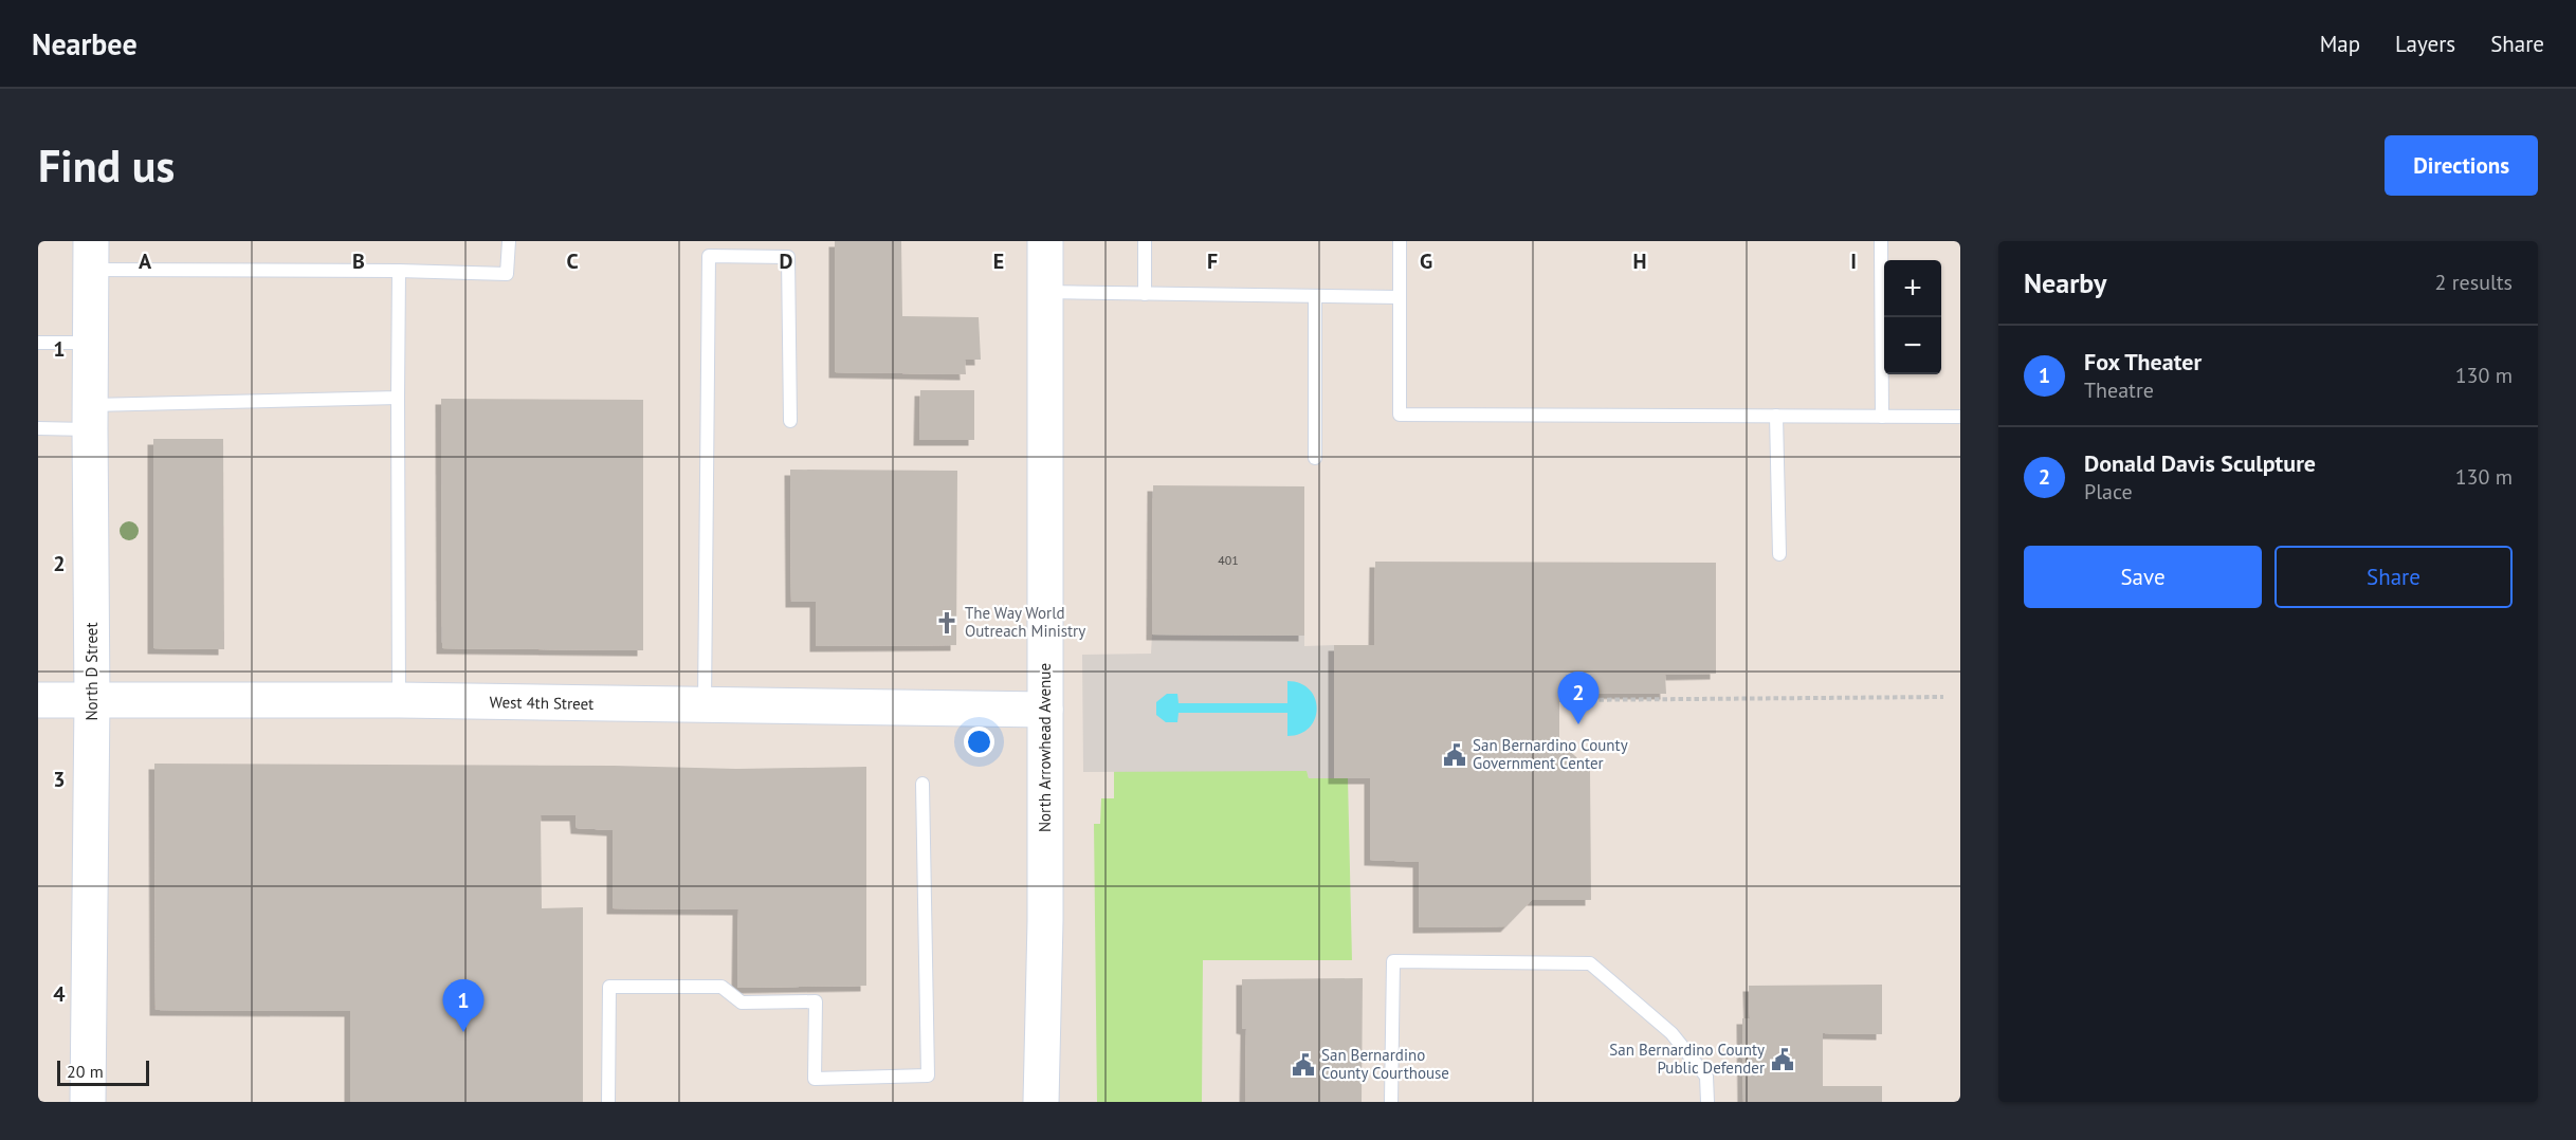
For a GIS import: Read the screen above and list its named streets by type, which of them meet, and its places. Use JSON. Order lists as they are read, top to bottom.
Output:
{
  "streets": {
    "main road": ["North D Street", "West 4th Street", "North Arrowhead Avenue"]
  },
  "crossings": [
    ["North D Street", "West 4th Street"],
    ["West 4th Street", "North Arrowhead Avenue"]
  ],
  "places": {
    "church": ["The Way World Outreach Ministry"],
    "public building": ["San Bernardino County Government Center", "San Bernardino County Public Defender", "San Bernardino County Courthouse"]
  },
  "house_numbers": ["401"],
  "scale_bar": "20 m",
  "page": {
    "header": "Nearbee",
    "nav": ["Map", "Layers", "Share"],
    "buttons": [
      "Directions",
      ["Save", "Share"]
    ],
    "title": "Find us",
    "heading": ["Nearby", "2 results"],
    "map_buttons": ["+", "−"],
    "list": [
      {
        "mark": "1",
        "name": "Fox Theater",
        "note": "Theatre",
        "value": "130 m"
      },
      {
        "mark": "2",
        "name": "Donald Davis Sculpture",
        "note": "Place",
        "value": "130 m"
      }
    ],
    "pins": ["2", "1"],
    "scale": "20 m"
  },
  "grid": {
    "columns": [
      "A",
      "B",
      "C",
      "D",
      "E",
      "F",
      "G",
      "H",
      "I"
    ],
    "rows": [
      "1",
      "2",
      "3",
      "4"
    ]
  }
}
